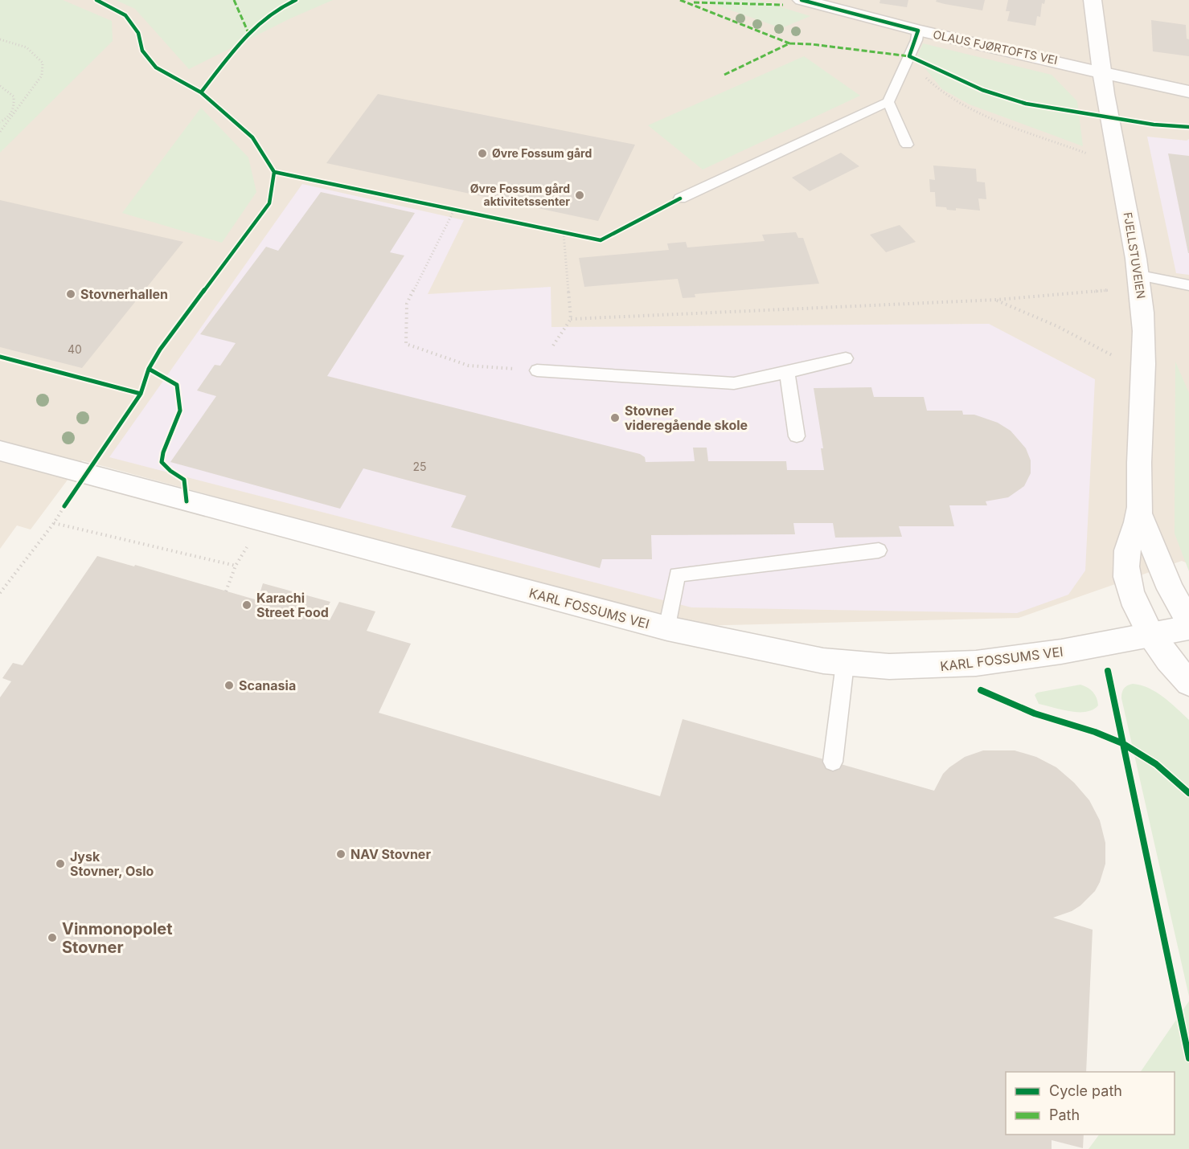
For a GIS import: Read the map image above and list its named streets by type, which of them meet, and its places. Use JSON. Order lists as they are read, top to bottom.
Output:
{
  "streets": {
    "street": ["OLAUS FJØRTOFTS VEI", "FJELLSTUVEIEN", "KARL FOSSUMS VEI"]
  },
  "crossings": [
    ["OLAUS FJØRTOFTS VEI", "FJELLSTUVEIEN"],
    ["FJELLSTUVEIEN", "KARL FOSSUMS VEI"]
  ],
  "places": [
    "Øvre Fossum gård",
    "Øvre Fossum gård aktivitetssenter",
    "Stovnerhallen",
    "Stovner videregående skole",
    "Karachi Street Food",
    "Scanasia",
    "NAV Stovner",
    "Jysk Stovner, Oslo",
    "Vinmonopolet Stovner"
  ],
  "house_numbers": ["40", "25"],
  "legend": ["Cycle path", "Path"]
}
